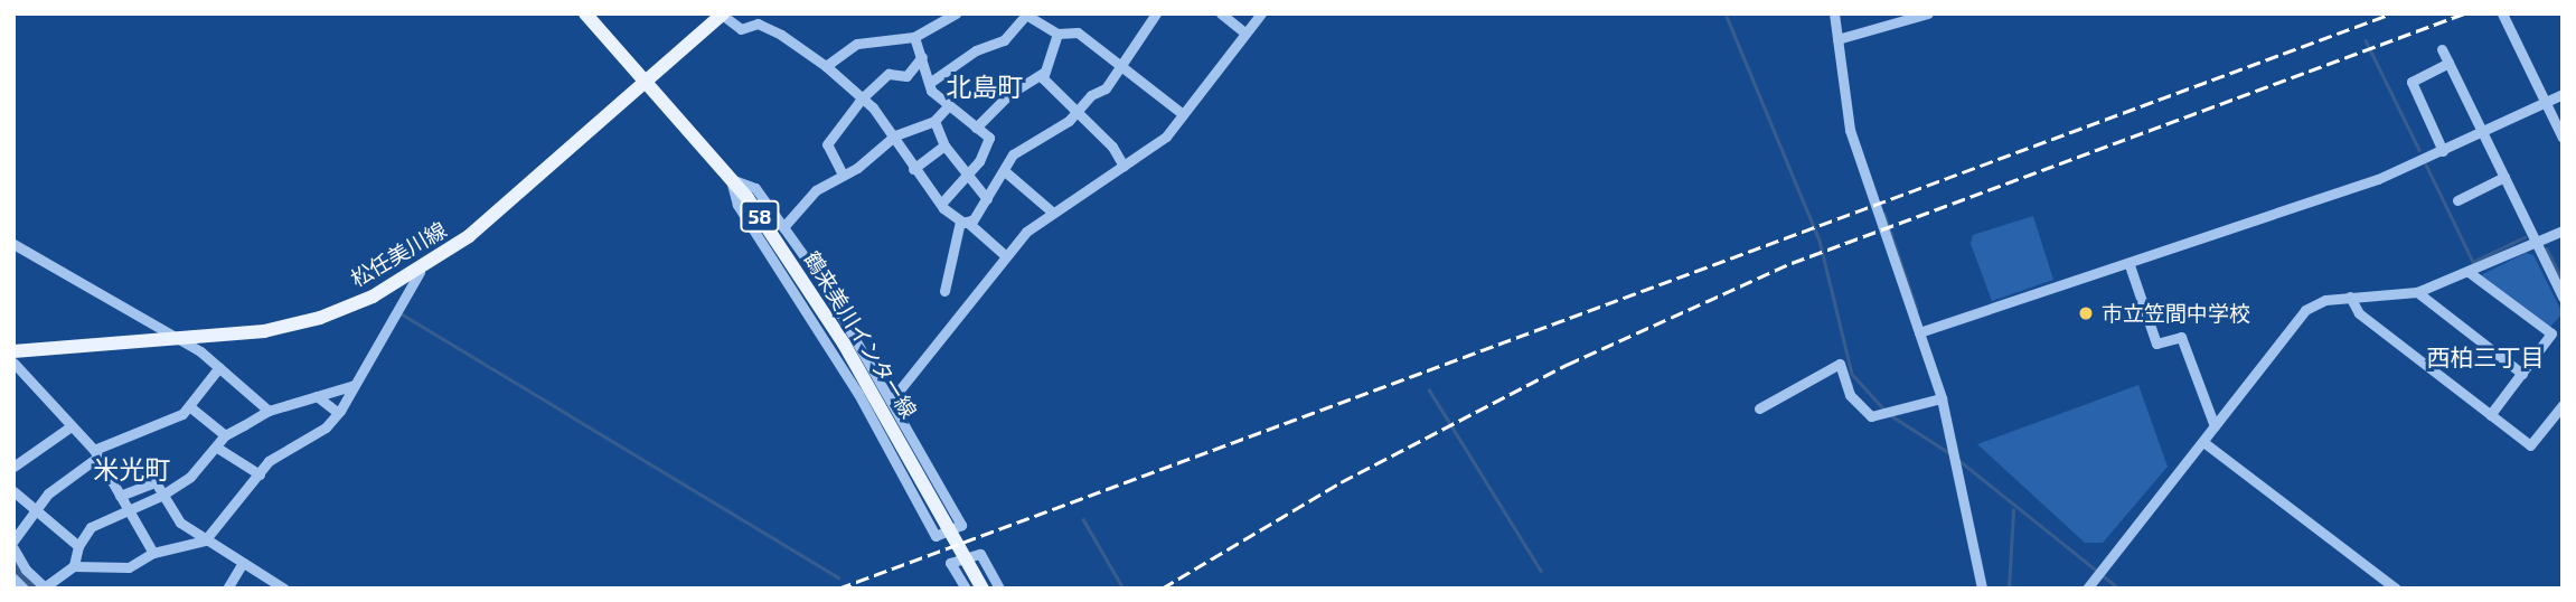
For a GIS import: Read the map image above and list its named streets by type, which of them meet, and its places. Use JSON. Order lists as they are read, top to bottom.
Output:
{
  "streets": {
    "main road": ["58", "松任美川線", "鶴来美川インター線"]
  },
  "crossings": [
    ["松任美川線", "鶴来美川インター線"]
  ],
  "districts": ["北島町", "西柏三丁目", "米光町"],
  "places": ["市立笠間中学校"]
}
